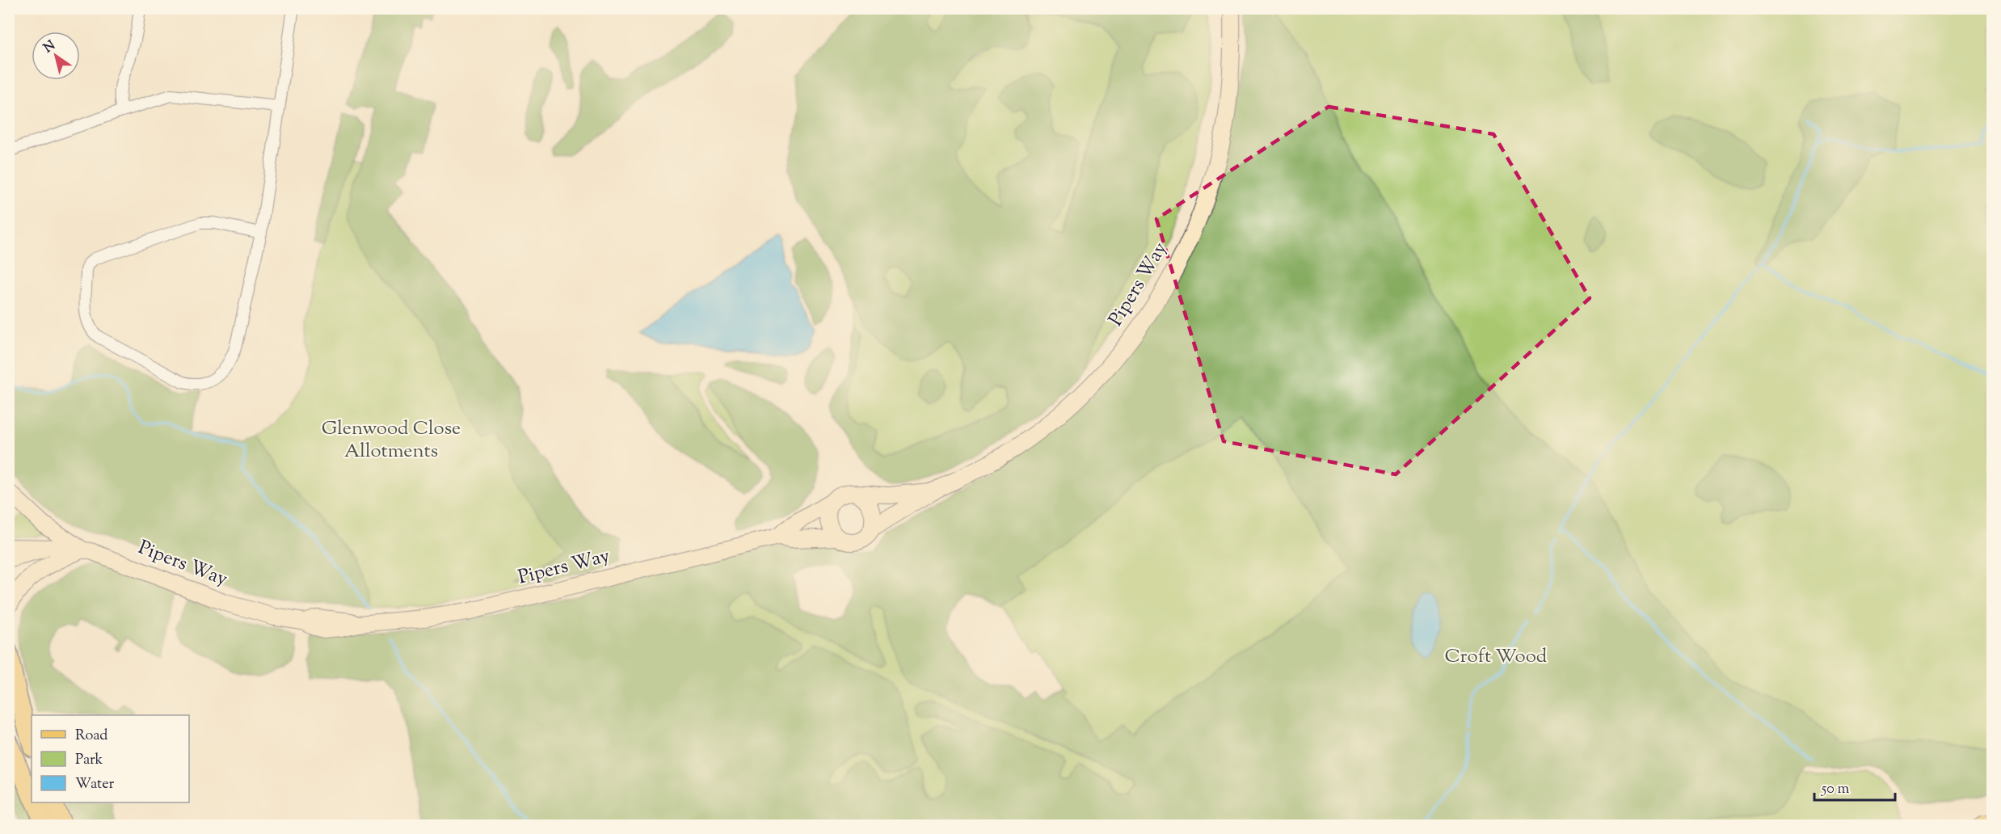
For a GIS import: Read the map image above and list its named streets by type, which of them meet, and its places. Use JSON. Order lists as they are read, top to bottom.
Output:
{
  "streets": {
    "main road": ["Pipers Way"]
  },
  "parks": ["Glenwood Close Allotments", "Croft Wood"],
  "legend": ["Road", "Park", "Water"],
  "scale_bar": "50 m",
  "north": "top left"
}
